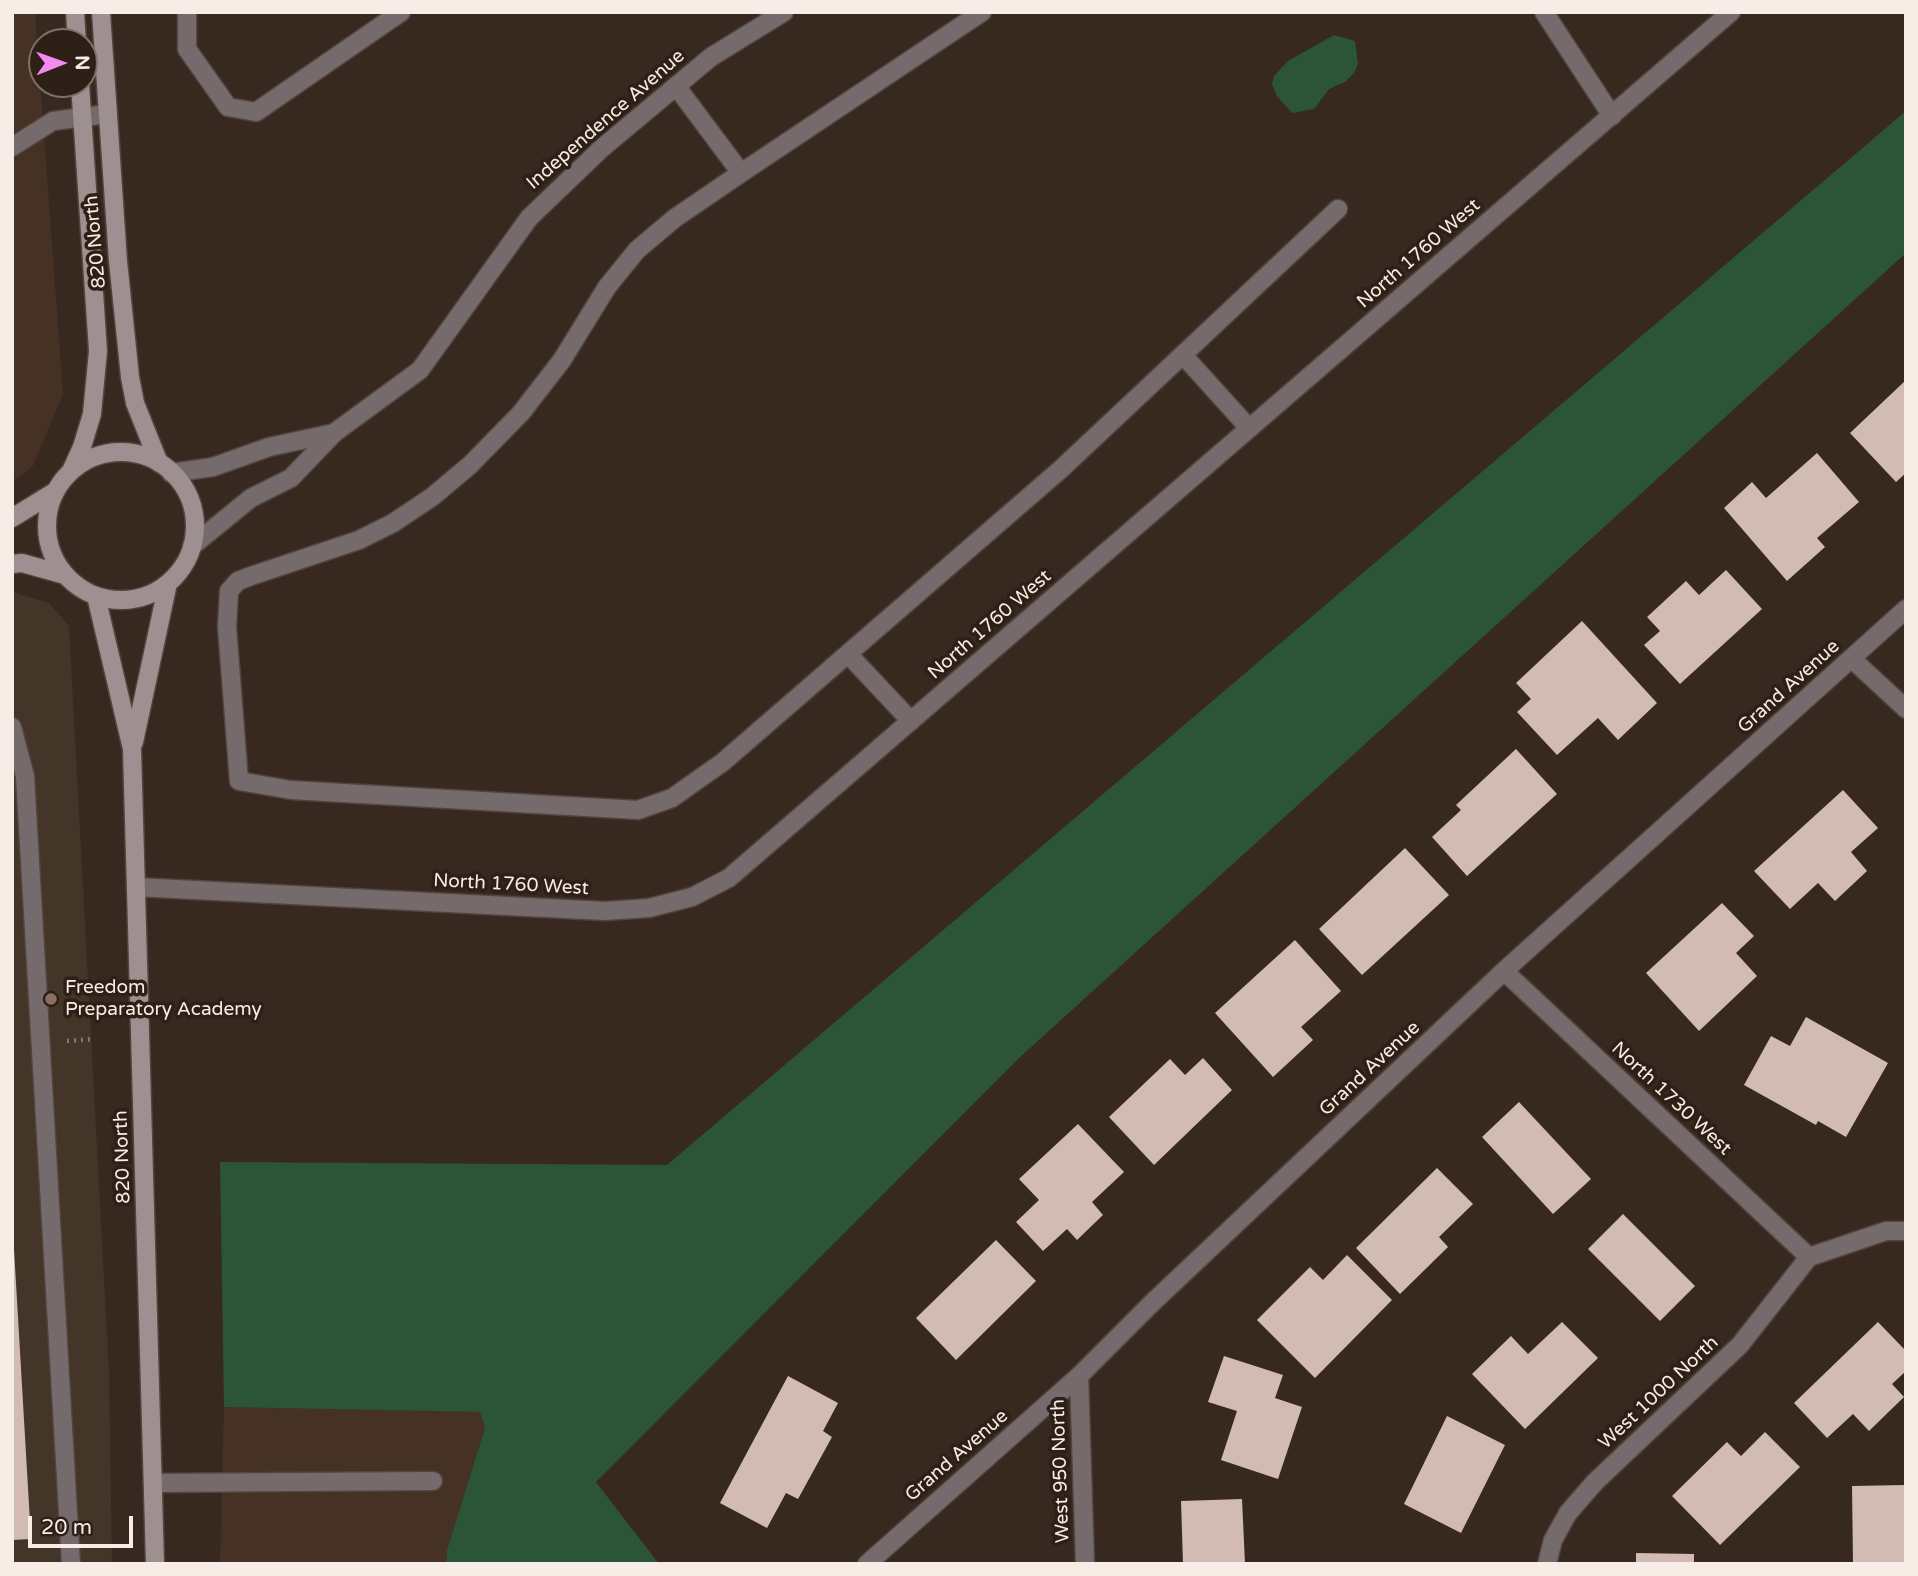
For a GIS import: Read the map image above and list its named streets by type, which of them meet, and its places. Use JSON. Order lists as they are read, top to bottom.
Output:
{
  "streets": {
    "main road": ["820 North"],
    "street": [
      "Independence Avenue",
      "North 1760 West",
      "Grand Avenue",
      "North 1730 West",
      "West 1000 North",
      "West 950 North"
    ]
  },
  "crossings": [
    ["Independence Avenue", "820 North"],
    ["820 North", "North 1760 West"],
    ["Grand Avenue", "North 1730 West"],
    ["Grand Avenue", "West 950 North"],
    ["North 1730 West", "West 1000 North"]
  ],
  "places": ["Freedom Preparatory Academy"],
  "scale_bar": "20 m",
  "north": "right"
}
